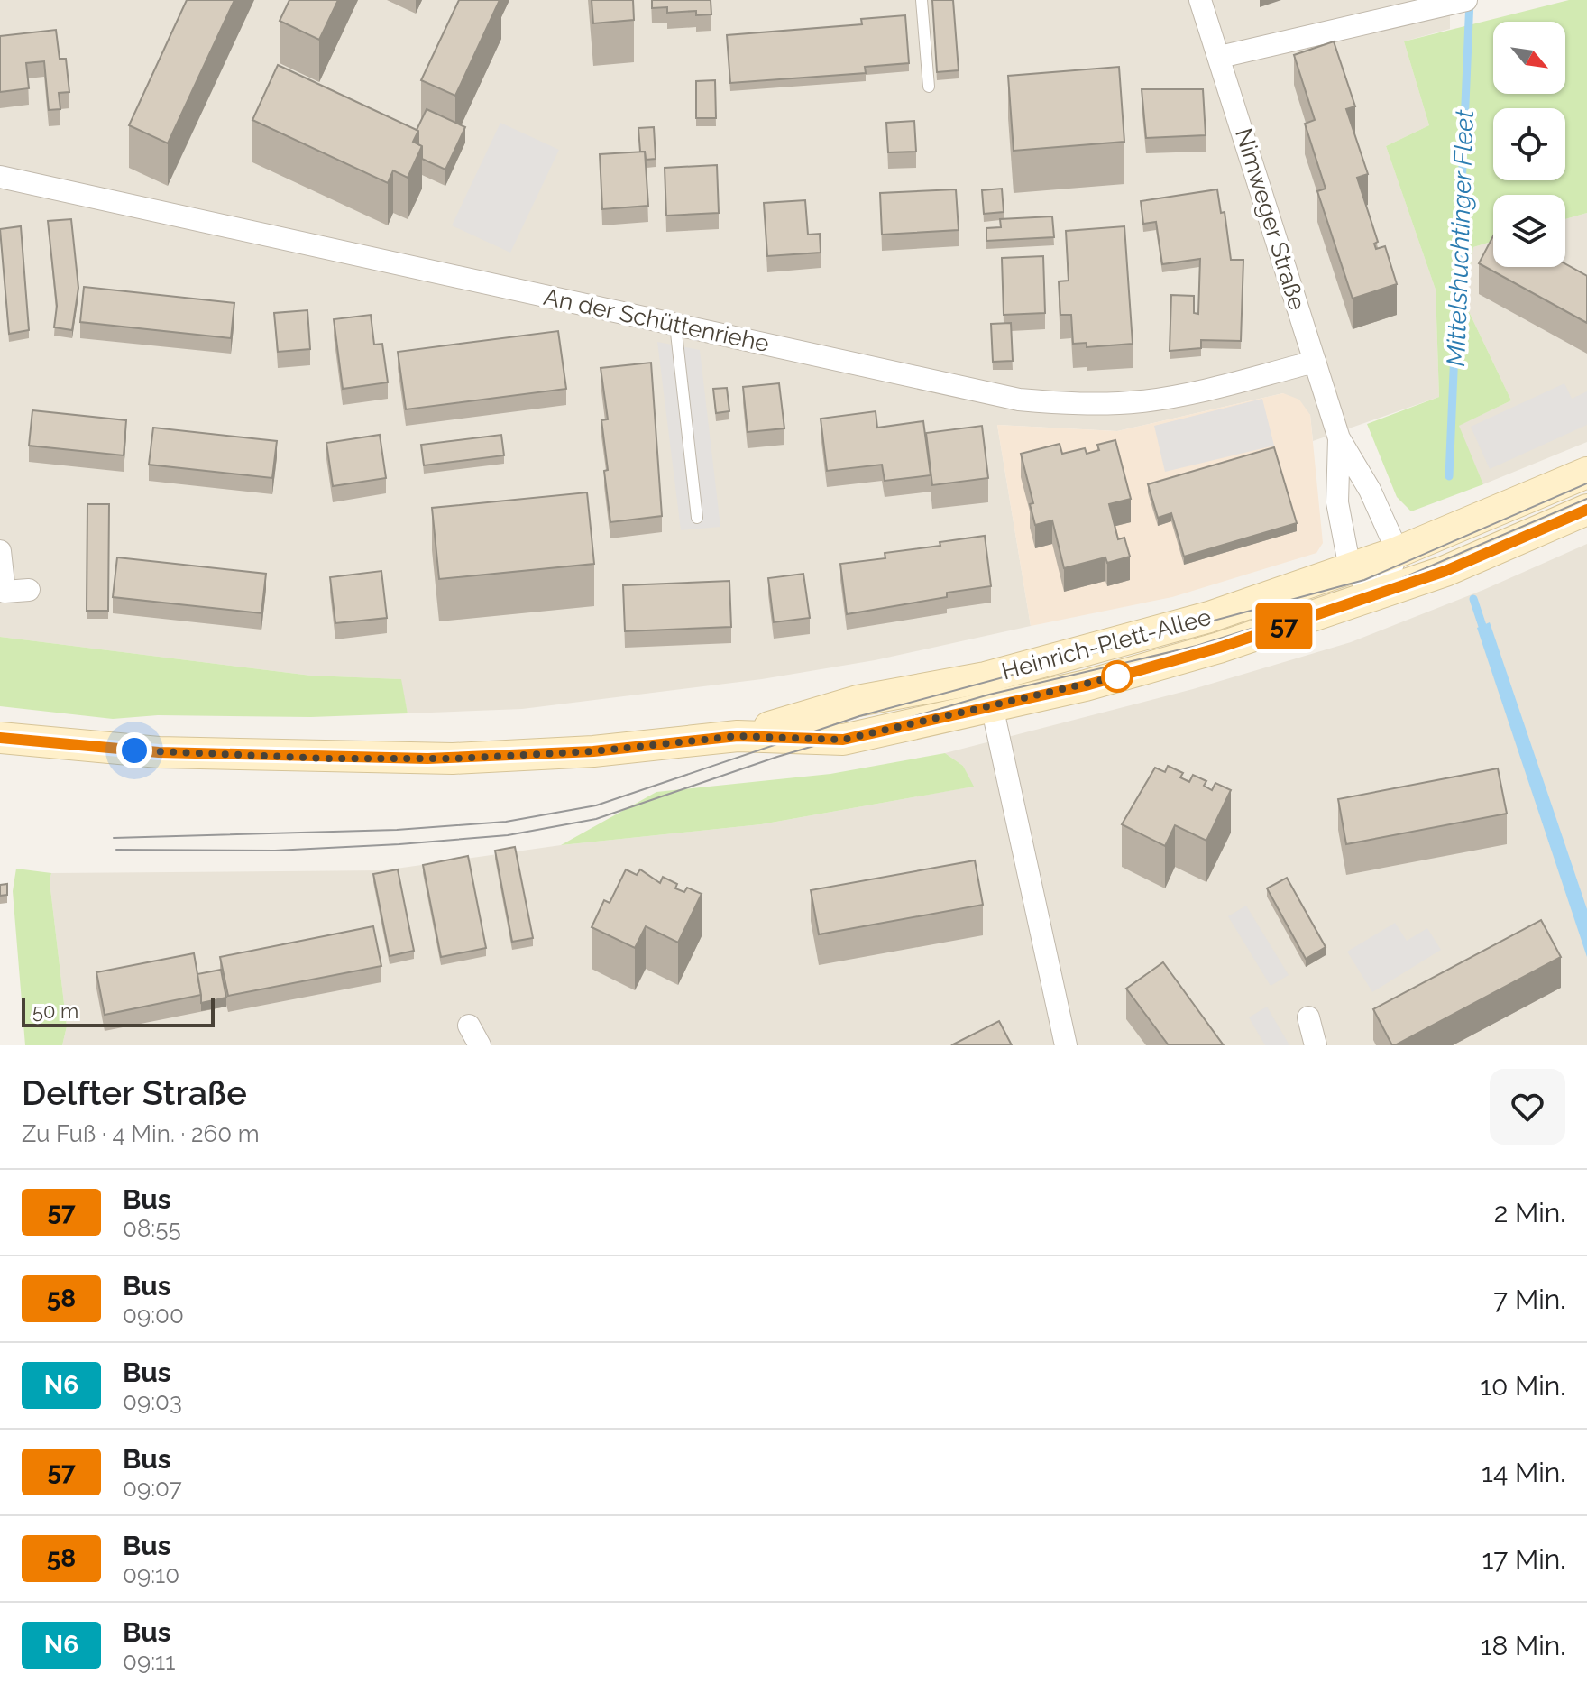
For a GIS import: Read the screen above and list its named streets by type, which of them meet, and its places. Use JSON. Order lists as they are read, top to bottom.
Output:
{
  "streets": {
    "main road": ["Heinrich-Plett-Allee"],
    "street": ["Nimweger Straße", "An der Schüttenriehe"]
  },
  "crossings": [
    ["Nimweger Straße", "An der Schüttenriehe"],
    ["Nimweger Straße", "Heinrich-Plett-Allee"]
  ],
  "water": ["Mittelshuchtinger Fleet"],
  "lines": ["bus line 57"],
  "scale_bar": "50 m",
  "north": "bottom right",
  "page": {
    "on_map": "57",
    "scale": "50 m",
    "heading": ["Delfter Straße", "Zu Fuß · 4 Min. · 260 m"],
    "list": [
      {
        "mark": "57",
        "name": "Bus",
        "note": "08:55",
        "value": "2 Min."
      },
      {
        "mark": "58",
        "name": "Bus",
        "note": "09:00",
        "value": "7 Min."
      },
      {
        "mark": "N6",
        "name": "Bus",
        "note": "09:03",
        "value": "10 Min."
      },
      {
        "mark": "57",
        "name": "Bus",
        "note": "09:07",
        "value": "14 Min."
      },
      {
        "mark": "58",
        "name": "Bus",
        "note": "09:10",
        "value": "17 Min."
      },
      {
        "mark": "N6",
        "name": "Bus",
        "note": "09:11",
        "value": "18 Min."
      }
    ]
  }
}
